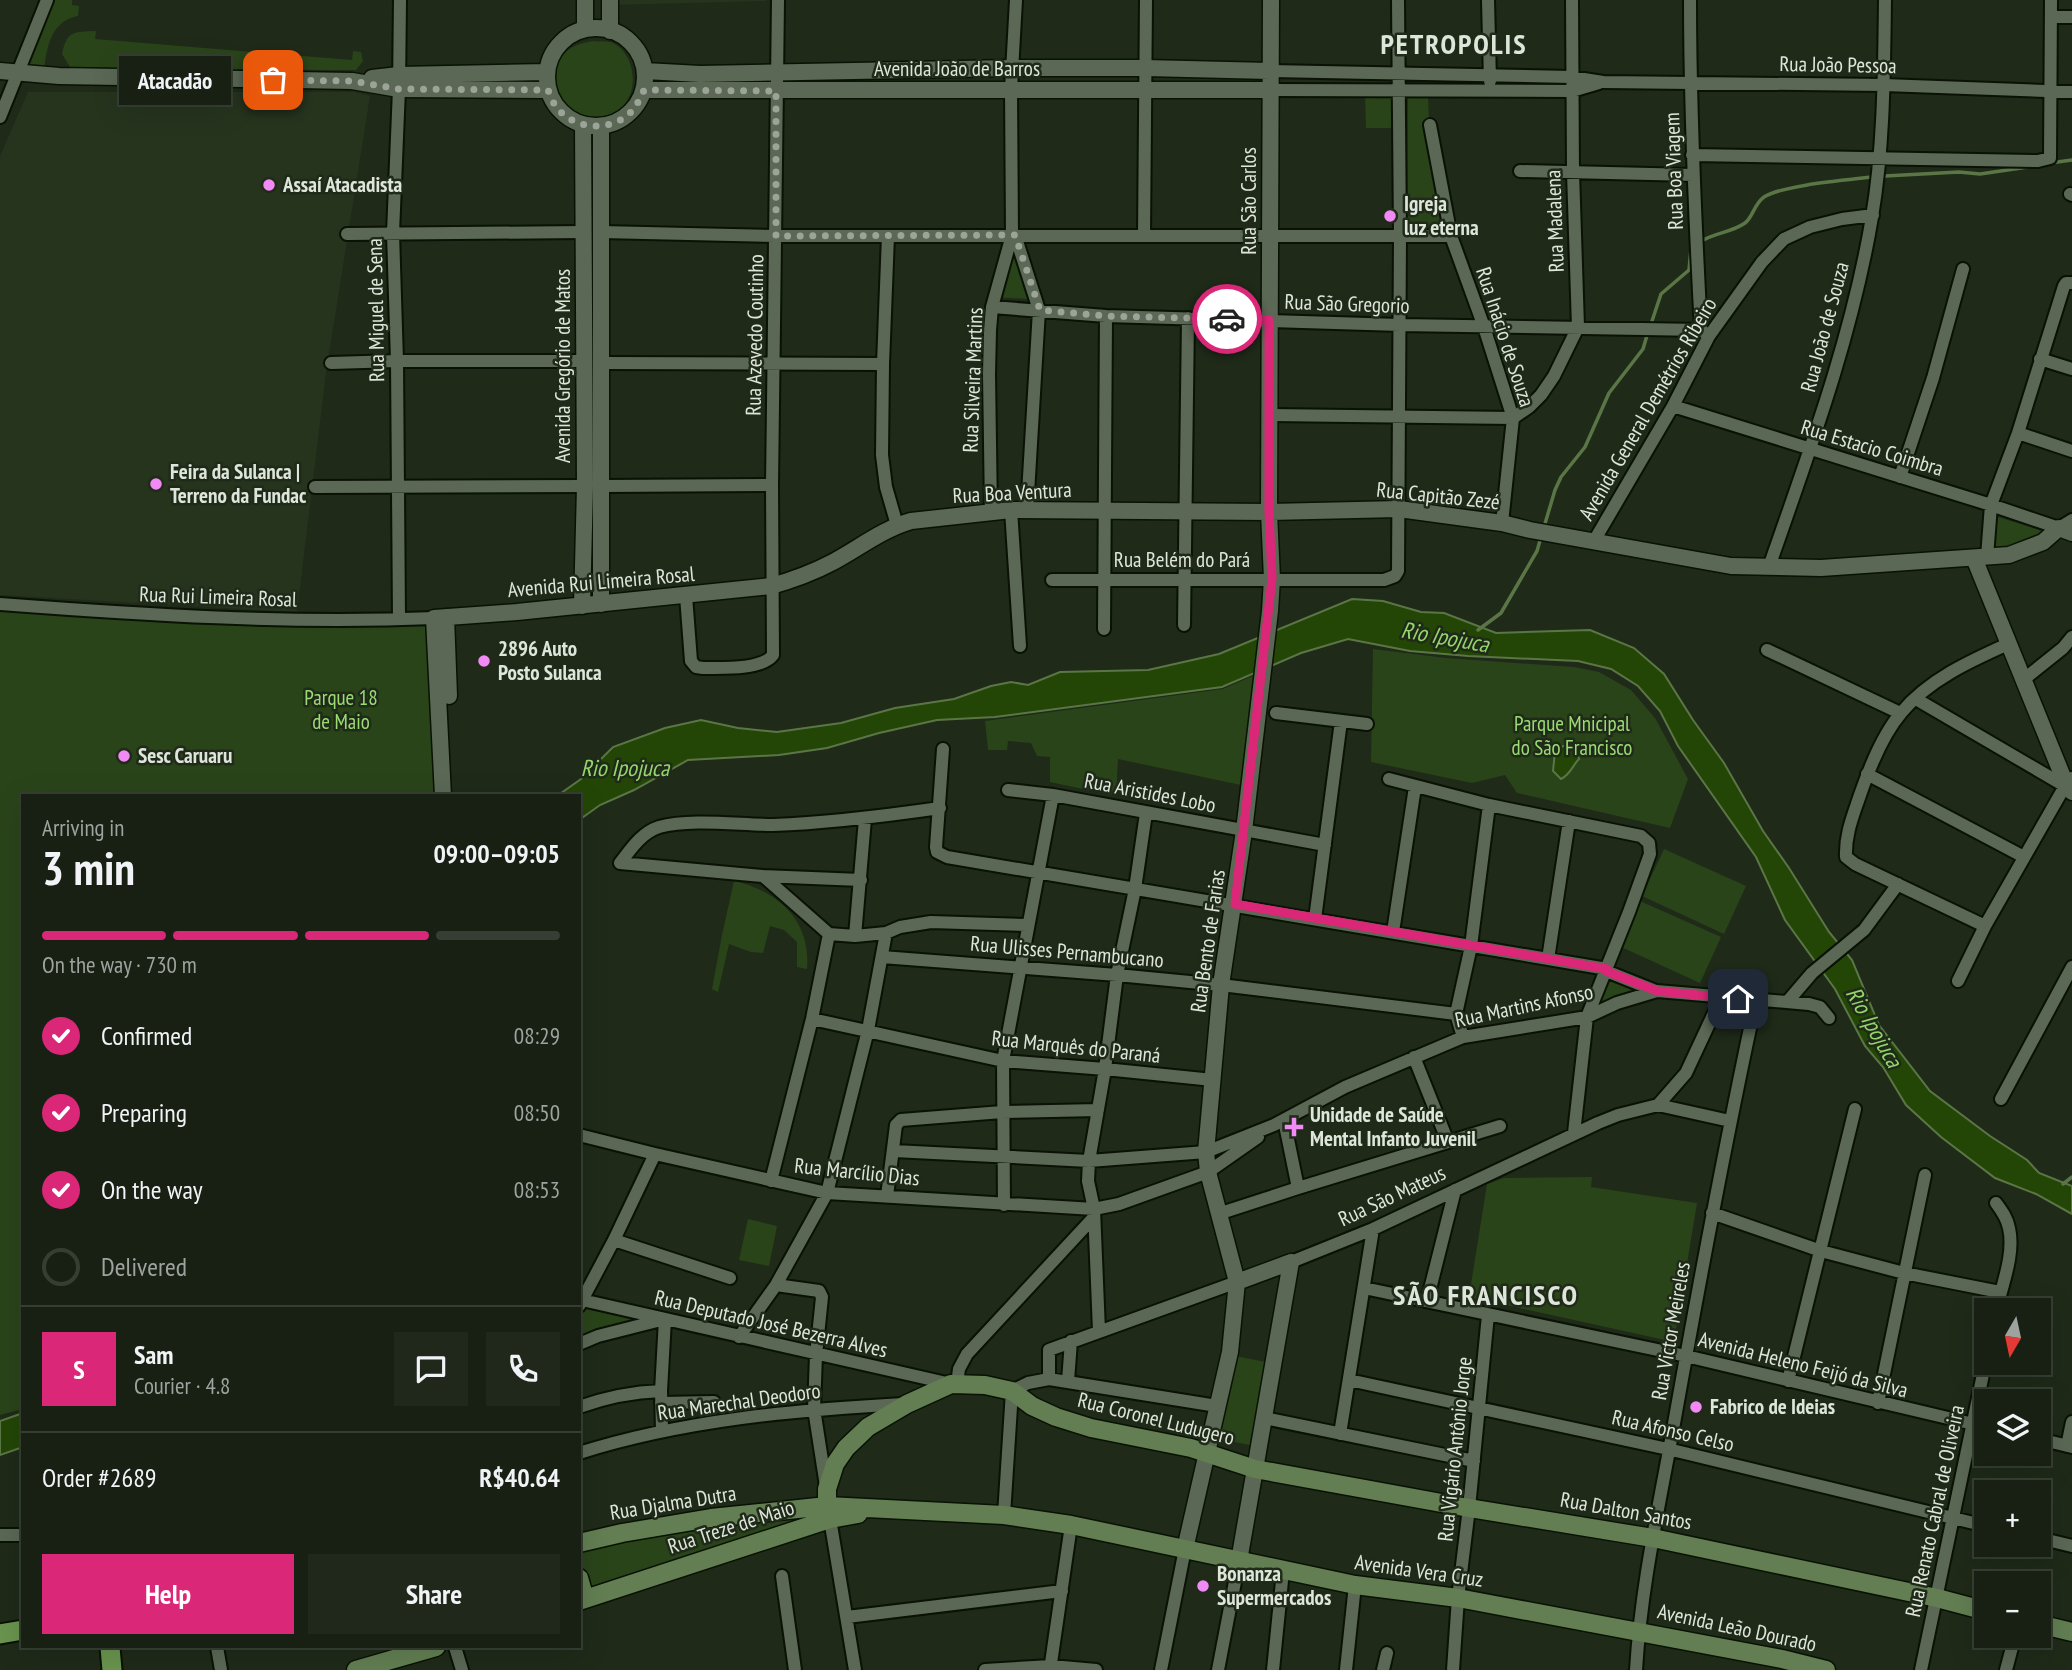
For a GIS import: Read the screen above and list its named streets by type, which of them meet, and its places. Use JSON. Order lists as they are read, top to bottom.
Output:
{
  "streets": {
    "main road": [
      "Rua Coronel Ludugero",
      "Rua Djalma Dutra",
      "Rua Dalton Santos",
      "Rua Treze de Maio",
      "Avenida Vera Cruz",
      "Avenida Leão Dourado"
    ],
    "street": [
      "Rua João Pessoa",
      "Avenida João de Barros",
      "Rua Boa Viagem",
      "Rua São Carlos",
      "Rua Madalena",
      "Rua São Gregorio",
      "Rua Miguel de Sena",
      "Rua João de Souza",
      "Rua Azevedo Coutinho",
      "Rua Inácio de Souza",
      "Avenida Gregório de Matos",
      "Rua Silveira Martins",
      "Avenida General Demétrios Ribeiro",
      "Rua Estacio Coimbra",
      "Rua Boa Ventura",
      "Rua Capitão Zezé",
      "Rua Belém do Pará",
      "Avenida Rui Limeira Rosal",
      "Rua Rui Limeira Rosal",
      "Rua Aristides Lobo",
      "Rua Bento de Farias",
      "Rua Ulisses Pernambucano",
      "Rua Martins Afonso",
      "Rua Marquês do Paraná",
      "Rua Marcílio Dias",
      "Rua São Mateus",
      "Rua Deputado José Bezerra Alves",
      "Rua Victor Meireles",
      "Avenida Heleno Feijó da Silva",
      "Rua Marechal Deodoro",
      "Rua Afonso Celso",
      "Rua Vigário Antônio Jorge",
      "Rua Renato Cabral de Oliveira"
    ]
  },
  "crossings": [
    ["Rua João Pessoa", "Avenida João de Barros"],
    ["Rua João Pessoa", "Rua Boa Viagem"],
    ["Rua João Pessoa", "Rua São Carlos"],
    ["Rua João Pessoa", "Rua Madalena"],
    ["Rua João Pessoa", "Rua João de Souza"],
    ["Avenida João de Barros", "Rua São Carlos"],
    ["Avenida João de Barros", "Rua Azevedo Coutinho"],
    ["Avenida João de Barros", "Avenida Gregório de Matos"],
    ["Avenida João de Barros", "Rua Silveira Martins"],
    ["Rua Boa Viagem", "Rua São Gregorio"],
    ["Rua Boa Viagem", "Avenida General Demétrios Ribeiro"],
    ["Rua São Carlos", "Rua São Gregorio"],
    ["Rua São Carlos", "Rua Boa Ventura"],
    ["Rua São Carlos", "Rua Capitão Zezé"],
    ["Rua São Carlos", "Rua Belém do Pará"],
    ["Rua São Carlos", "Rua Bento de Farias"],
    ["Rua Madalena", "Rua São Gregorio"],
    ["Rua Madalena", "Rua Inácio de Souza"],
    ["Rua São Gregorio", "Rua Inácio de Souza"],
    ["Rua São Gregorio", "Rua Silveira Martins"],
    ["Rua São Gregorio", "Avenida General Demétrios Ribeiro"],
    ["Rua Miguel de Sena", "Rua Rui Limeira Rosal"],
    ["Rua João de Souza", "Avenida General Demétrios Ribeiro"],
    ["Rua João de Souza", "Rua Estacio Coimbra"],
    ["Rua João de Souza", "Rua Capitão Zezé"],
    ["Rua Azevedo Coutinho", "Rua Boa Ventura"],
    ["Rua Azevedo Coutinho", "Avenida Rui Limeira Rosal"],
    ["Rua Inácio de Souza", "Rua Capitão Zezé"],
    ["Avenida Gregório de Matos", "Avenida Rui Limeira Rosal"],
    ["Rua Silveira Martins", "Rua Boa Ventura"],
    ["Avenida General Demétrios Ribeiro", "Rua Estacio Coimbra"],
    ["Avenida General Demétrios Ribeiro", "Rua Capitão Zezé"],
    ["Rua Estacio Coimbra", "Rua Capitão Zezé"],
    ["Rua Boa Ventura", "Rua Capitão Zezé"],
    ["Rua Boa Ventura", "Avenida Rui Limeira Rosal"],
    ["Rua Capitão Zezé", "Rua Belém do Pará"],
    ["Avenida Rui Limeira Rosal", "Rua Rui Limeira Rosal"],
    ["Rua Aristides Lobo", "Rua Bento de Farias"],
    ["Rua Bento de Farias", "Rua Ulisses Pernambucano"],
    ["Rua Bento de Farias", "Rua Martins Afonso"],
    ["Rua Bento de Farias", "Rua Marquês do Paraná"],
    ["Rua Bento de Farias", "Rua São Mateus"],
    ["Rua Martins Afonso", "Rua Marcílio Dias"],
    ["Rua Martins Afonso", "Rua Victor Meireles"],
    ["Rua Victor Meireles", "Avenida Heleno Feijó da Silva"],
    ["Rua Victor Meireles", "Rua Afonso Celso"],
    ["Rua Victor Meireles", "Rua Dalton Santos"],
    ["Rua Victor Meireles", "Avenida Vera Cruz"],
    ["Rua Victor Meireles", "Avenida Leão Dourado"],
    ["Avenida Heleno Feijó da Silva", "Rua Vigário Antônio Jorge"],
    ["Avenida Heleno Feijó da Silva", "Rua Renato Cabral de Oliveira"],
    ["Rua Coronel Ludugero", "Rua Dalton Santos"],
    ["Rua Afonso Celso", "Rua Vigário Antônio Jorge"],
    ["Rua Afonso Celso", "Rua Renato Cabral de Oliveira"],
    ["Rua Vigário Antônio Jorge", "Rua Dalton Santos"],
    ["Rua Vigário Antônio Jorge", "Avenida Vera Cruz"],
    ["Rua Djalma Dutra", "Rua Treze de Maio"],
    ["Rua Dalton Santos", "Rua Renato Cabral de Oliveira"],
    ["Rua Treze de Maio", "Avenida Vera Cruz"],
    ["Avenida Vera Cruz", "Avenida Leão Dourado"]
  ],
  "districts": ["PETROPOLIS", "SÃO FRANCISCO"],
  "water": ["Rio Ipojuca"],
  "parks": ["Parque 18 de Maio", "Parque Mnicipal do São Francisco"],
  "places": {
    "other": [
      "Atacadão",
      "Assaí Atacadista",
      "Igreja luz eterna",
      "Feira da Sulanca | Terreno da Fundac",
      "2896 Auto Posto Sulanca",
      "Sesc Caruaru",
      "Fabrico de Ideias",
      "Bonanza Supermercados"
    ],
    "health": ["Unidade de Saúde Mental Infanto Juvenil"]
  },
  "north": "bottom",
  "page": {
    "bubble": "Atacadão",
    "heading": ["3 min", "Arriving in", "09:00–09:05"],
    "panel": [
      "Sam",
      "Courier · 4.8",
      "Order #2689",
      "R$40.64"
    ],
    "bar": "On the way · 730 m",
    "list": [
      ["Confirmed", "08:29"],
      ["Preparing", "08:50"],
      ["On the way", "08:53"],
      "Delivered"
    ],
    "map_buttons": ["+", "−"],
    "round": "S",
    "buttons": ["Help", "Share"]
  }
}
